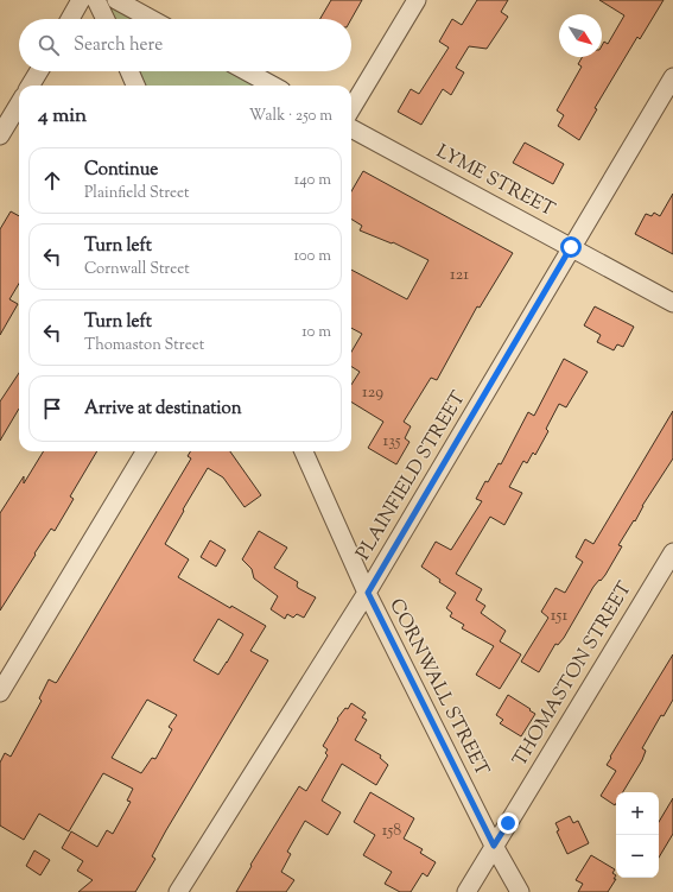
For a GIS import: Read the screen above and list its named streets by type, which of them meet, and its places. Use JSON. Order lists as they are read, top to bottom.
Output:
{
  "streets": {
    "street": [
      "LYME STREET",
      "PLAINFIELD STREET",
      "THOMASTON STREET",
      "CORNWALL STREET"
    ]
  },
  "crossings": [
    ["LYME STREET", "PLAINFIELD STREET"],
    ["PLAINFIELD STREET", "CORNWALL STREET"],
    ["THOMASTON STREET", "CORNWALL STREET"]
  ],
  "house_numbers": [
    "121",
    "129",
    "135",
    "151",
    "158"
  ],
  "north": "bottom right",
  "page": {
    "search": "Search here",
    "heading": ["4 min", "Walk · 250 m"],
    "list": [
      ["Continue", "Plainfield Street", "140 m"],
      ["Turn left", "Cornwall Street", "100 m"],
      ["Turn left", "Thomaston Street", "10 m"],
      "Arrive at destination"
    ],
    "map_buttons": ["+", "−"]
  }
}
